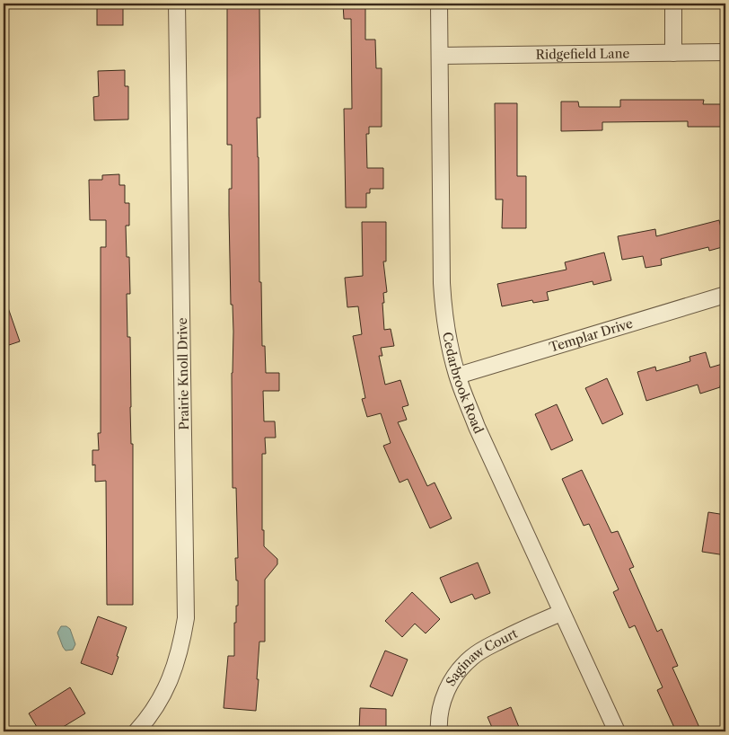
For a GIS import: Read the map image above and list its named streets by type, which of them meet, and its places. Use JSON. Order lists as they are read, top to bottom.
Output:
{
  "streets": {
    "street": [
      "Ridgefield Lane",
      "Templar Drive",
      "Prairie Knoll Drive",
      "Cedarbrook Road",
      "Saginaw Court"
    ]
  },
  "crossings": [
    ["Ridgefield Lane", "Cedarbrook Road"],
    ["Templar Drive", "Cedarbrook Road"],
    ["Cedarbrook Road", "Saginaw Court"]
  ]
}
